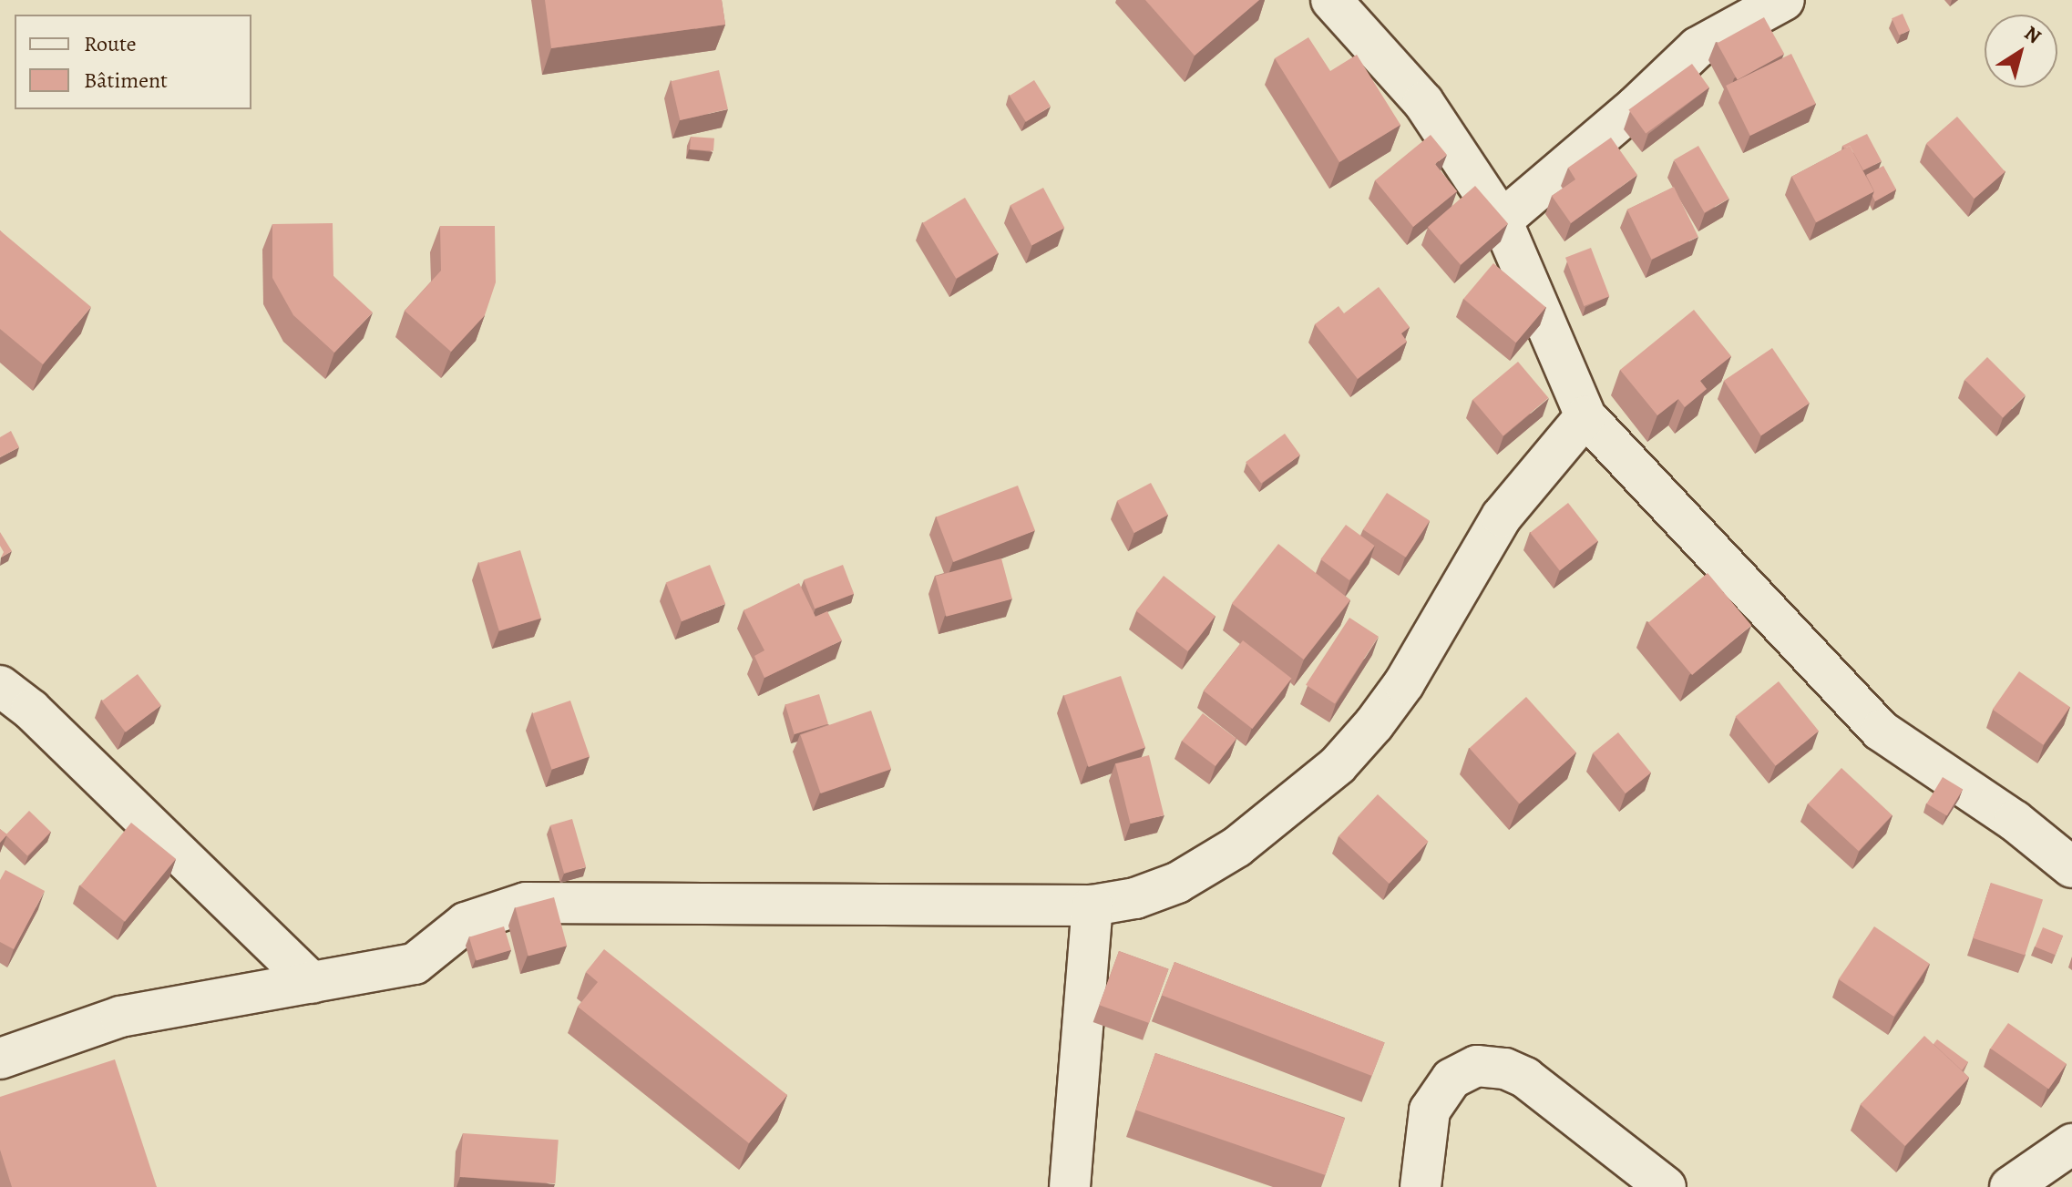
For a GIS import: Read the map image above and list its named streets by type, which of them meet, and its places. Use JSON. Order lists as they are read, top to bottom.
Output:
{
  "legend": ["Route", "Bâtiment"],
  "north": "top right"
}
